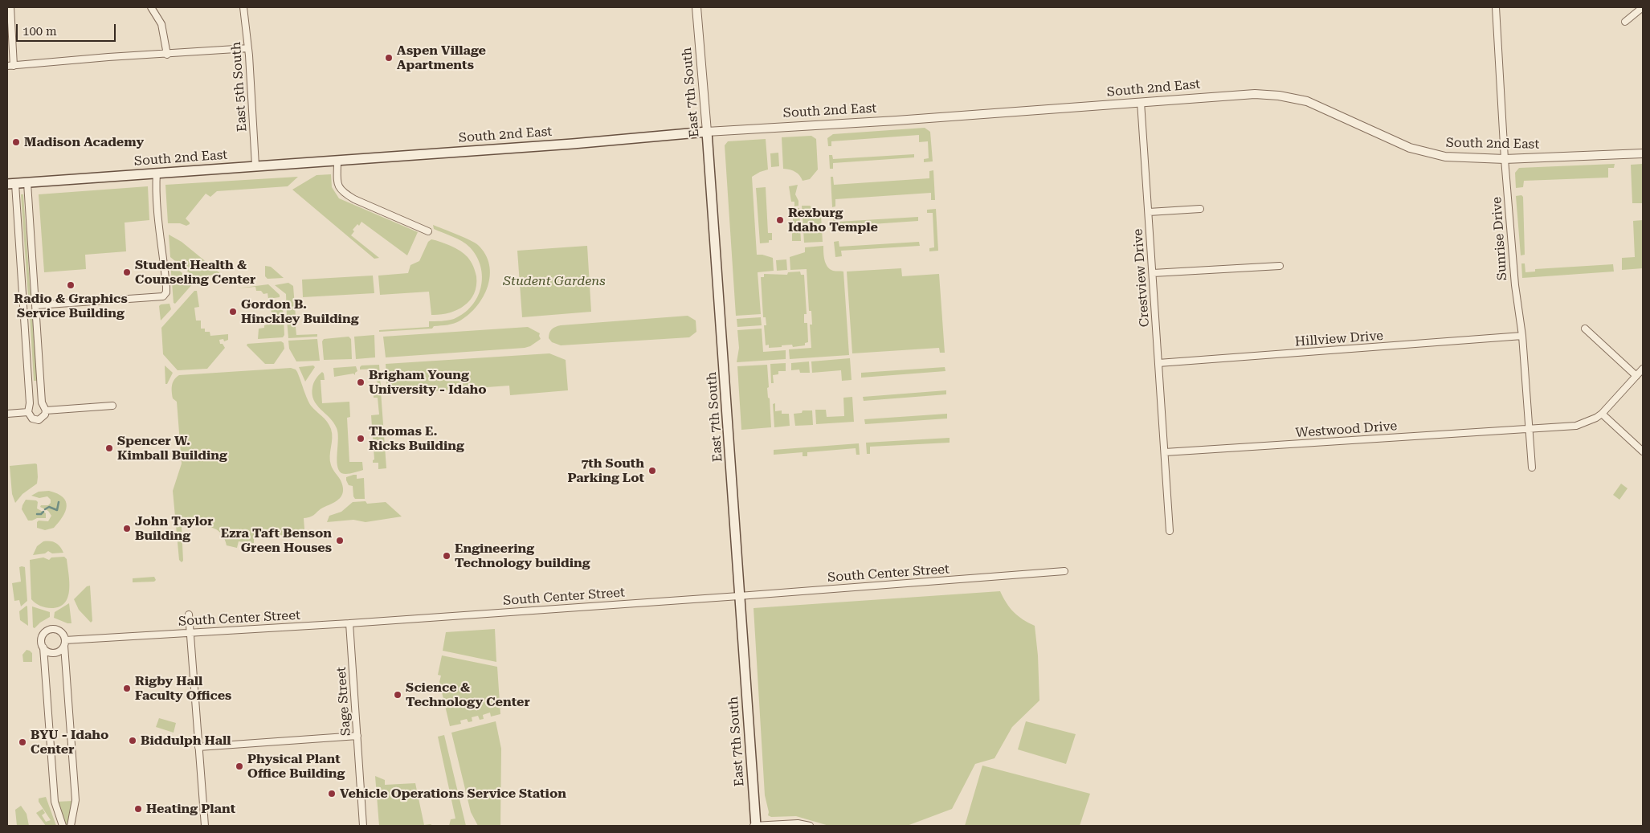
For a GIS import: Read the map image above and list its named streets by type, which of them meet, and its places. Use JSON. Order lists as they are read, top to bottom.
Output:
{
  "streets": {
    "main road": ["South 2nd East", "East 7th South"],
    "street": [
      "East 5th South",
      "Sunrise Drive",
      "Crestview Drive",
      "Hillview Drive",
      "Westwood Drive",
      "South Center Street",
      "Sage Street"
    ]
  },
  "crossings": [
    ["East 5th South", "South 2nd East"],
    ["South 2nd East", "East 7th South"],
    ["South 2nd East", "Sunrise Drive"],
    ["South 2nd East", "Crestview Drive"],
    ["East 7th South", "South Center Street"],
    ["Sunrise Drive", "Hillview Drive"],
    ["Sunrise Drive", "Westwood Drive"],
    ["Crestview Drive", "Hillview Drive"],
    ["Crestview Drive", "Westwood Drive"],
    ["South Center Street", "Sage Street"]
  ],
  "parks": ["Student Gardens"],
  "places": [
    "Aspen Village Apartments",
    "Madison Academy",
    "Rexburg Idaho Temple",
    "Student Health & Counseling Center",
    "Radio & Graphics Service Building",
    "Gordon B. Hinckley Building",
    "Brigham Young University - Idaho",
    "Thomas E. Ricks Building",
    "Spencer W. Kimball Building",
    "7th South Parking Lot",
    "John Taylor Building",
    "Ezra Taft Benson Green Houses",
    "Engineering Technology building",
    "Rigby Hall Faculty Offices",
    "Science & Technology Center",
    "Biddulph Hall",
    "BYU - Idaho Center",
    "Physical Plant Office Building",
    "Vehicle Operations Service Station",
    "Heating Plant"
  ],
  "scale_bar": "100 m"
}
